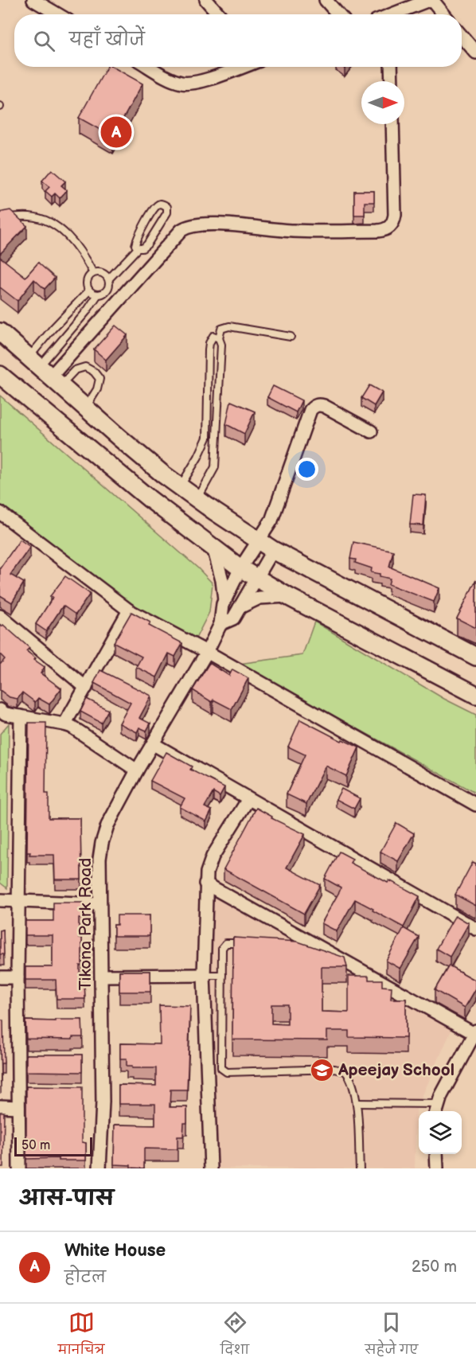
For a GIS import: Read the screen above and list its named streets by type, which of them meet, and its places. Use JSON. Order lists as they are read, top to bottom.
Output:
{
  "streets": {
    "street": ["Tikona Park Road"]
  },
  "places": {
    "school or university": ["Apeejay School"]
  },
  "scale_bar": "50 m",
  "north": "right",
  "page": {
    "search": "यहाँ खोजें",
    "pins": "A",
    "scale": "50 m",
    "heading": "आस-पास",
    "list": [
      {
        "mark": "A",
        "name": "White House",
        "note": "होटल",
        "value": "250 m"
      }
    ],
    "nav": ["मानचित्र", "दिशा", "सहेजे गए"]
  }
}
